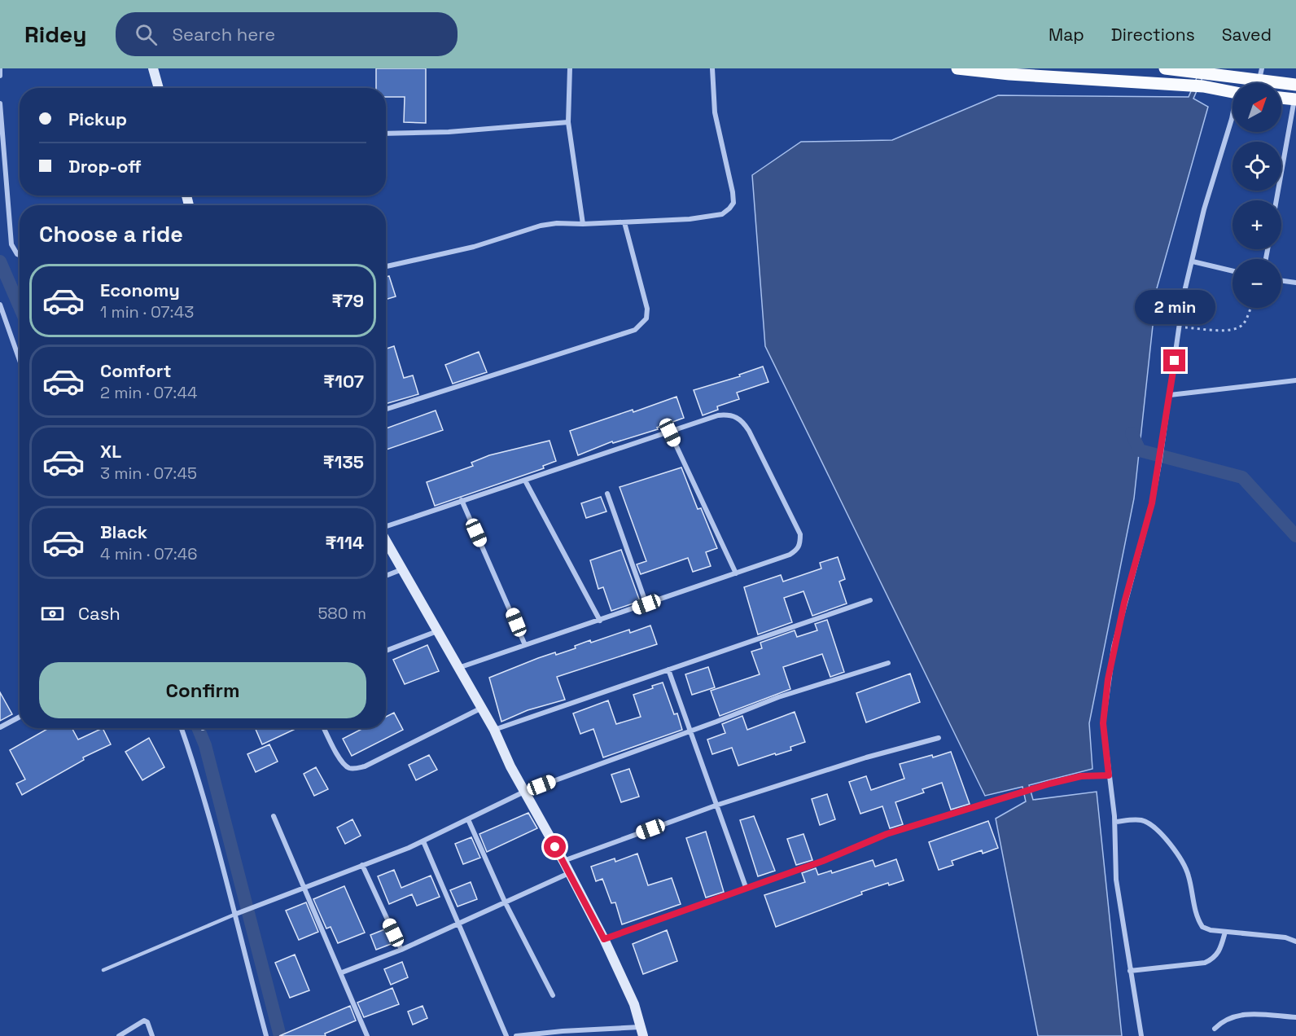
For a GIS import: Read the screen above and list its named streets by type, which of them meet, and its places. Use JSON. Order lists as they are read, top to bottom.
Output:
{
  "north": "top right",
  "page": {
    "header": "Ridey",
    "search": "Search here",
    "nav": ["Map", "Directions", "Saved"],
    "map_buttons": ["+", "−"],
    "banner": ["Pickup", "Drop-off"],
    "heading": "Choose a ride",
    "list": [
      {
        "name": "Economy",
        "note": "1 min · 07:43",
        "value": "₹79"
      },
      {
        "name": "Comfort",
        "note": "2 min · 07:44",
        "value": "₹107"
      },
      {
        "name": "XL",
        "note": "3 min · 07:45",
        "value": "₹135"
      },
      {
        "name": "Black",
        "note": "4 min · 07:46",
        "value": "₹114"
      }
    ],
    "bubble": "2 min",
    "pay": ["Cash", "580 m"],
    "buttons": "Confirm"
  }
}
